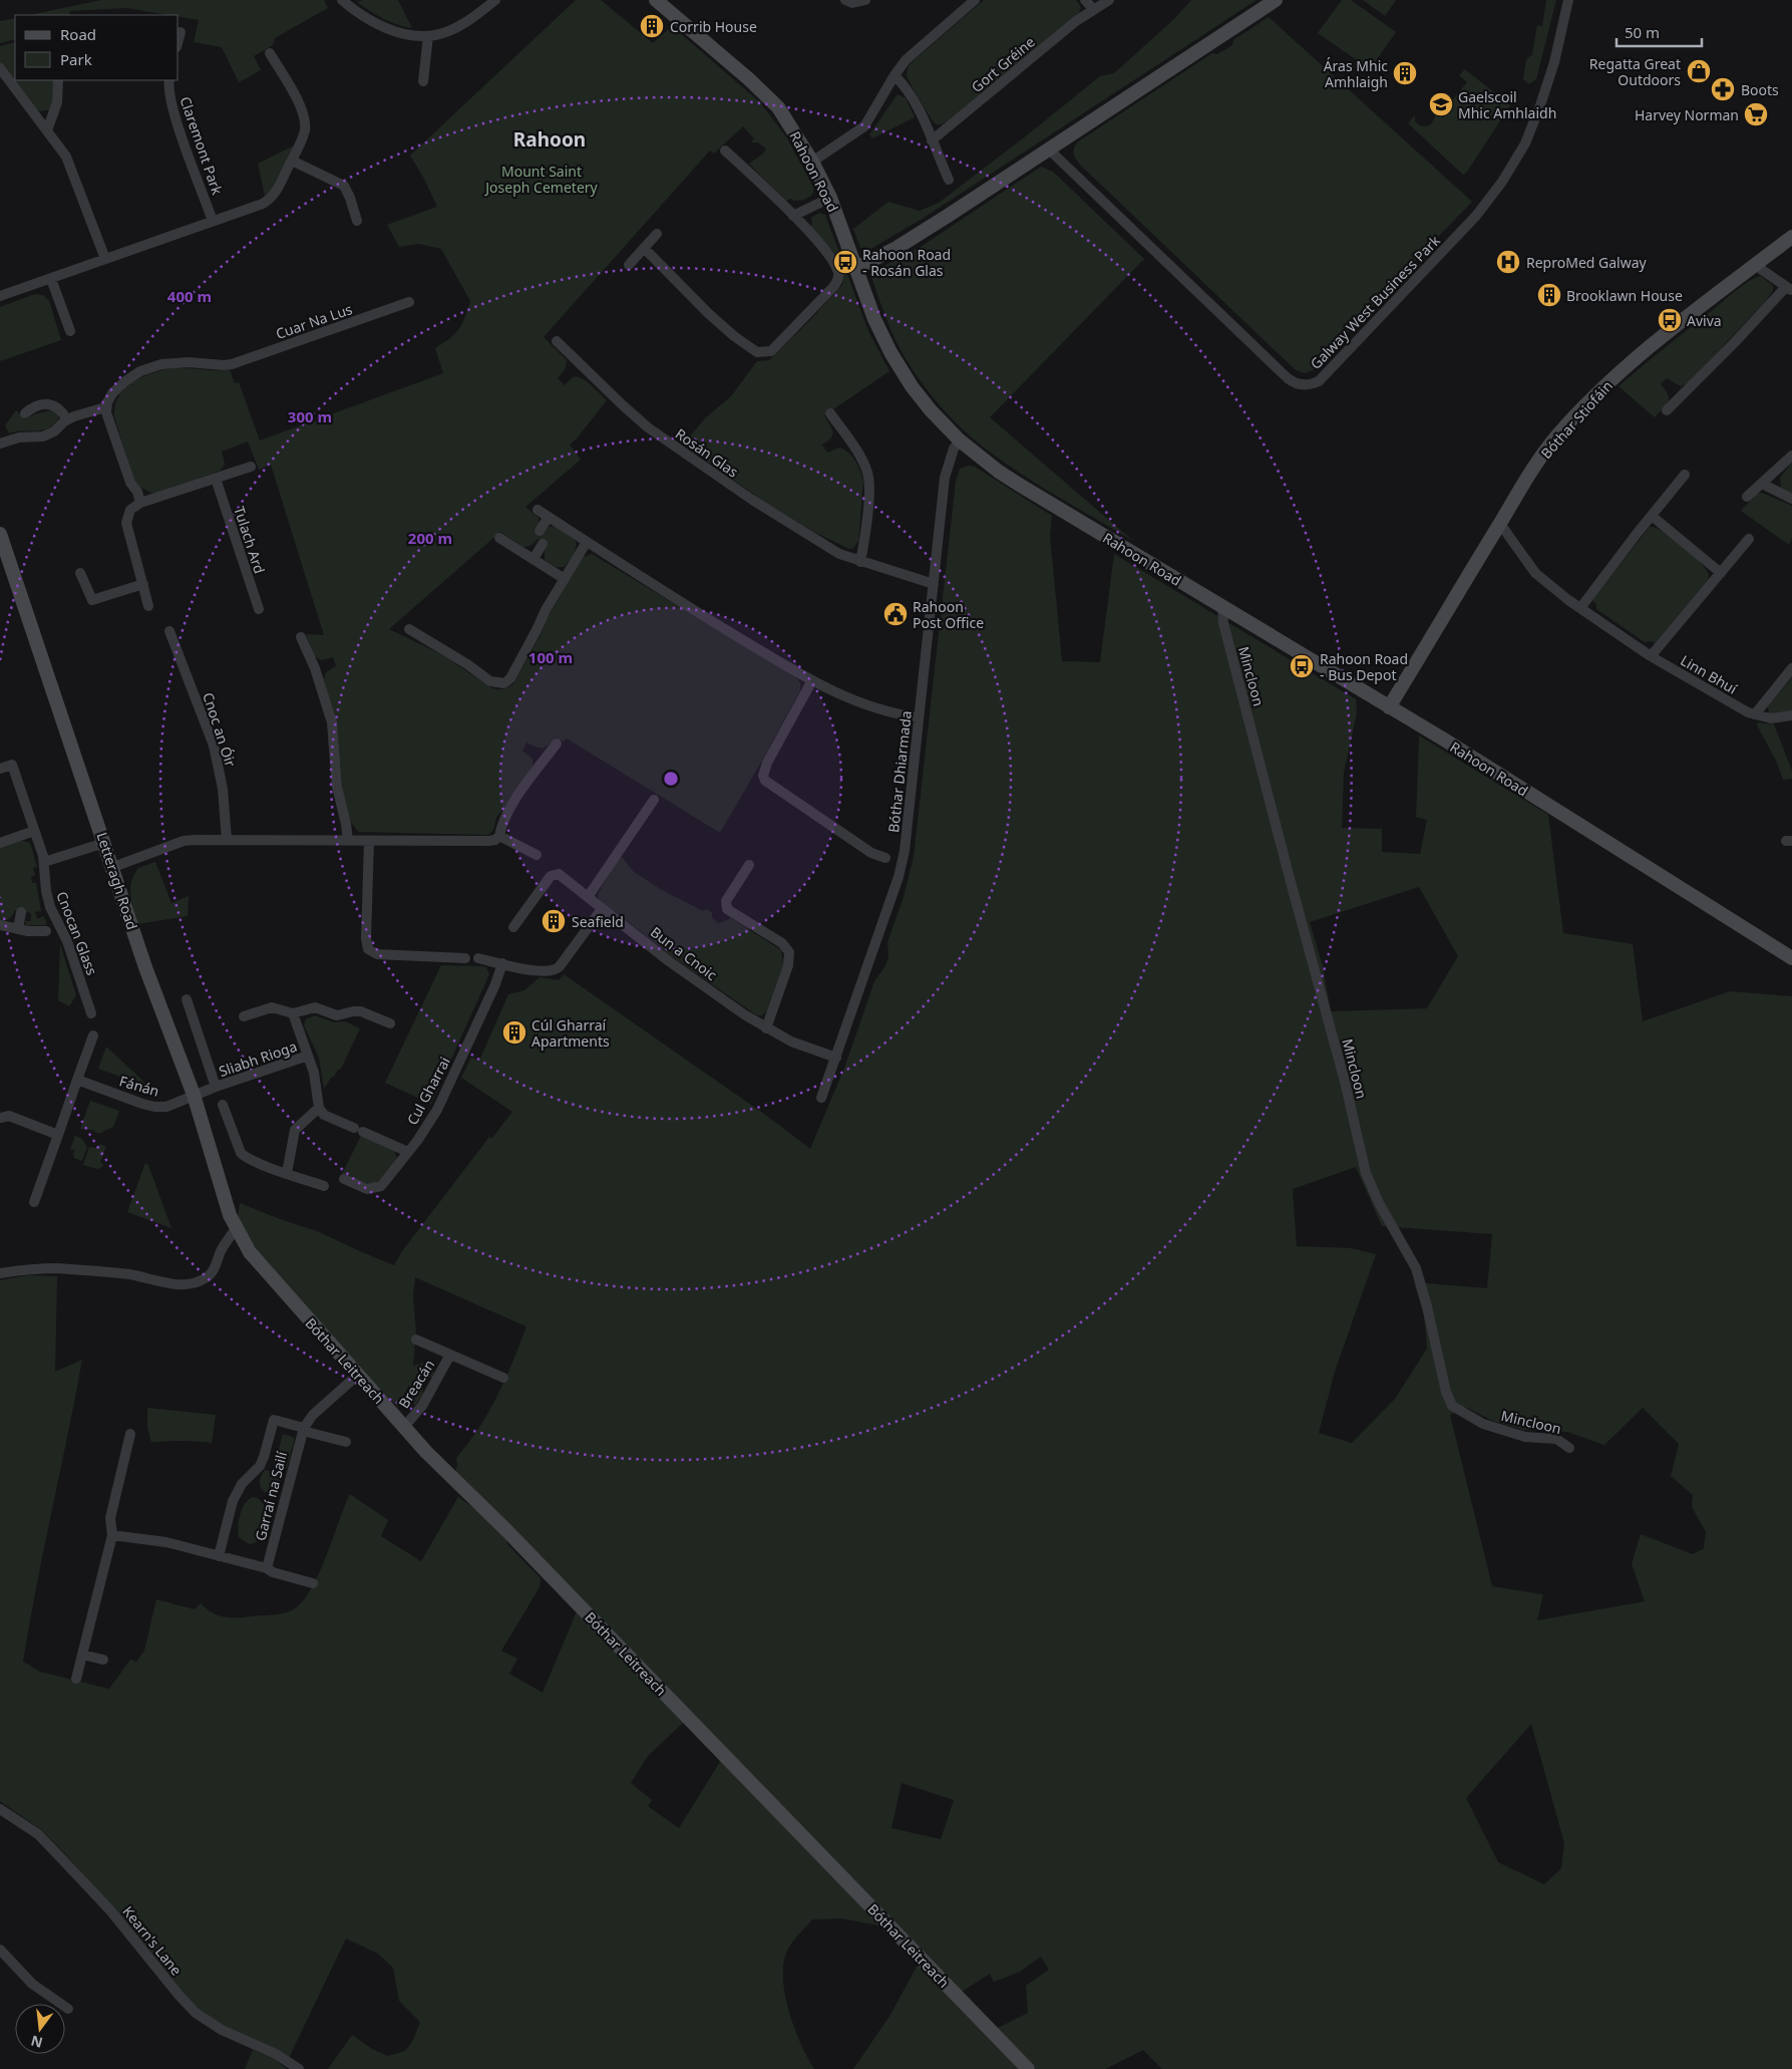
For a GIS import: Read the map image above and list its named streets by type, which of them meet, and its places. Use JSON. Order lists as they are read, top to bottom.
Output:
{
  "streets": {
    "street": [
      "Gort Gréine",
      "Claremont Park",
      "Rahoon Road",
      "Galway West Business Park",
      "Cuar Na Lus",
      "Bóthar Stiofáin",
      "Rosán Glas",
      "Tulach Ard",
      "Linn Bhuí",
      "Mincloon",
      "Cnoc an Óir",
      "Bóthar Dhiarmada",
      "Letteragh Road",
      "Cnocan Glass",
      "Bun a Cnoic",
      "Sliabh Rioga",
      "Fánán",
      "Cul Gharrai",
      "Bóthar Leitreach",
      "Breacán",
      "Garraí na Sailí",
      "Kearn's Lane"
    ]
  },
  "crossings": [
    ["Rahoon Road", "Bóthar Stiofáin"],
    ["Rahoon Road", "Mincloon"],
    ["Rahoon Road", "Bóthar Dhiarmada"],
    ["Bóthar Stiofáin", "Linn Bhuí"],
    ["Rosán Glas", "Bóthar Dhiarmada"],
    ["Bóthar Dhiarmada", "Bun a Cnoic"],
    ["Letteragh Road", "Sliabh Rioga"],
    ["Letteragh Road", "Fánán"],
    ["Letteragh Road", "Bóthar Leitreach"],
    ["Sliabh Rioga", "Fánán"],
    ["Bóthar Leitreach", "Breacán"],
    ["Bóthar Leitreach", "Garraí na Sailí"]
  ],
  "districts": ["Rahoon"],
  "parks": ["Mount Saint Joseph Cemetery"],
  "places": {
    "building": [
      "Corrib House",
      "Áras Mhic Amhlaigh",
      "Brooklawn House",
      "Seafield",
      "Cúl Gharraí Apartments"
    ],
    "shop": ["Regatta Great Outdoors"],
    "pharmacy": ["Boots"],
    "school or university": ["Gaelscoil Mhic Amhlaidh"],
    "supermarket": ["Harvey Norman"],
    "bus stop": ["Rahoon Road - Rosán Glas", "Aviva", "Rahoon Road - Bus Depot"],
    "hospital": ["ReproMed Galway"],
    "public building": ["Rahoon Post Office"]
  },
  "legend": ["Road", "Park"],
  "scale_bar": "50 m",
  "north": "bottom",
  "rings": [
    "400 m",
    "300 m",
    "200 m",
    "100 m"
  ]
}
